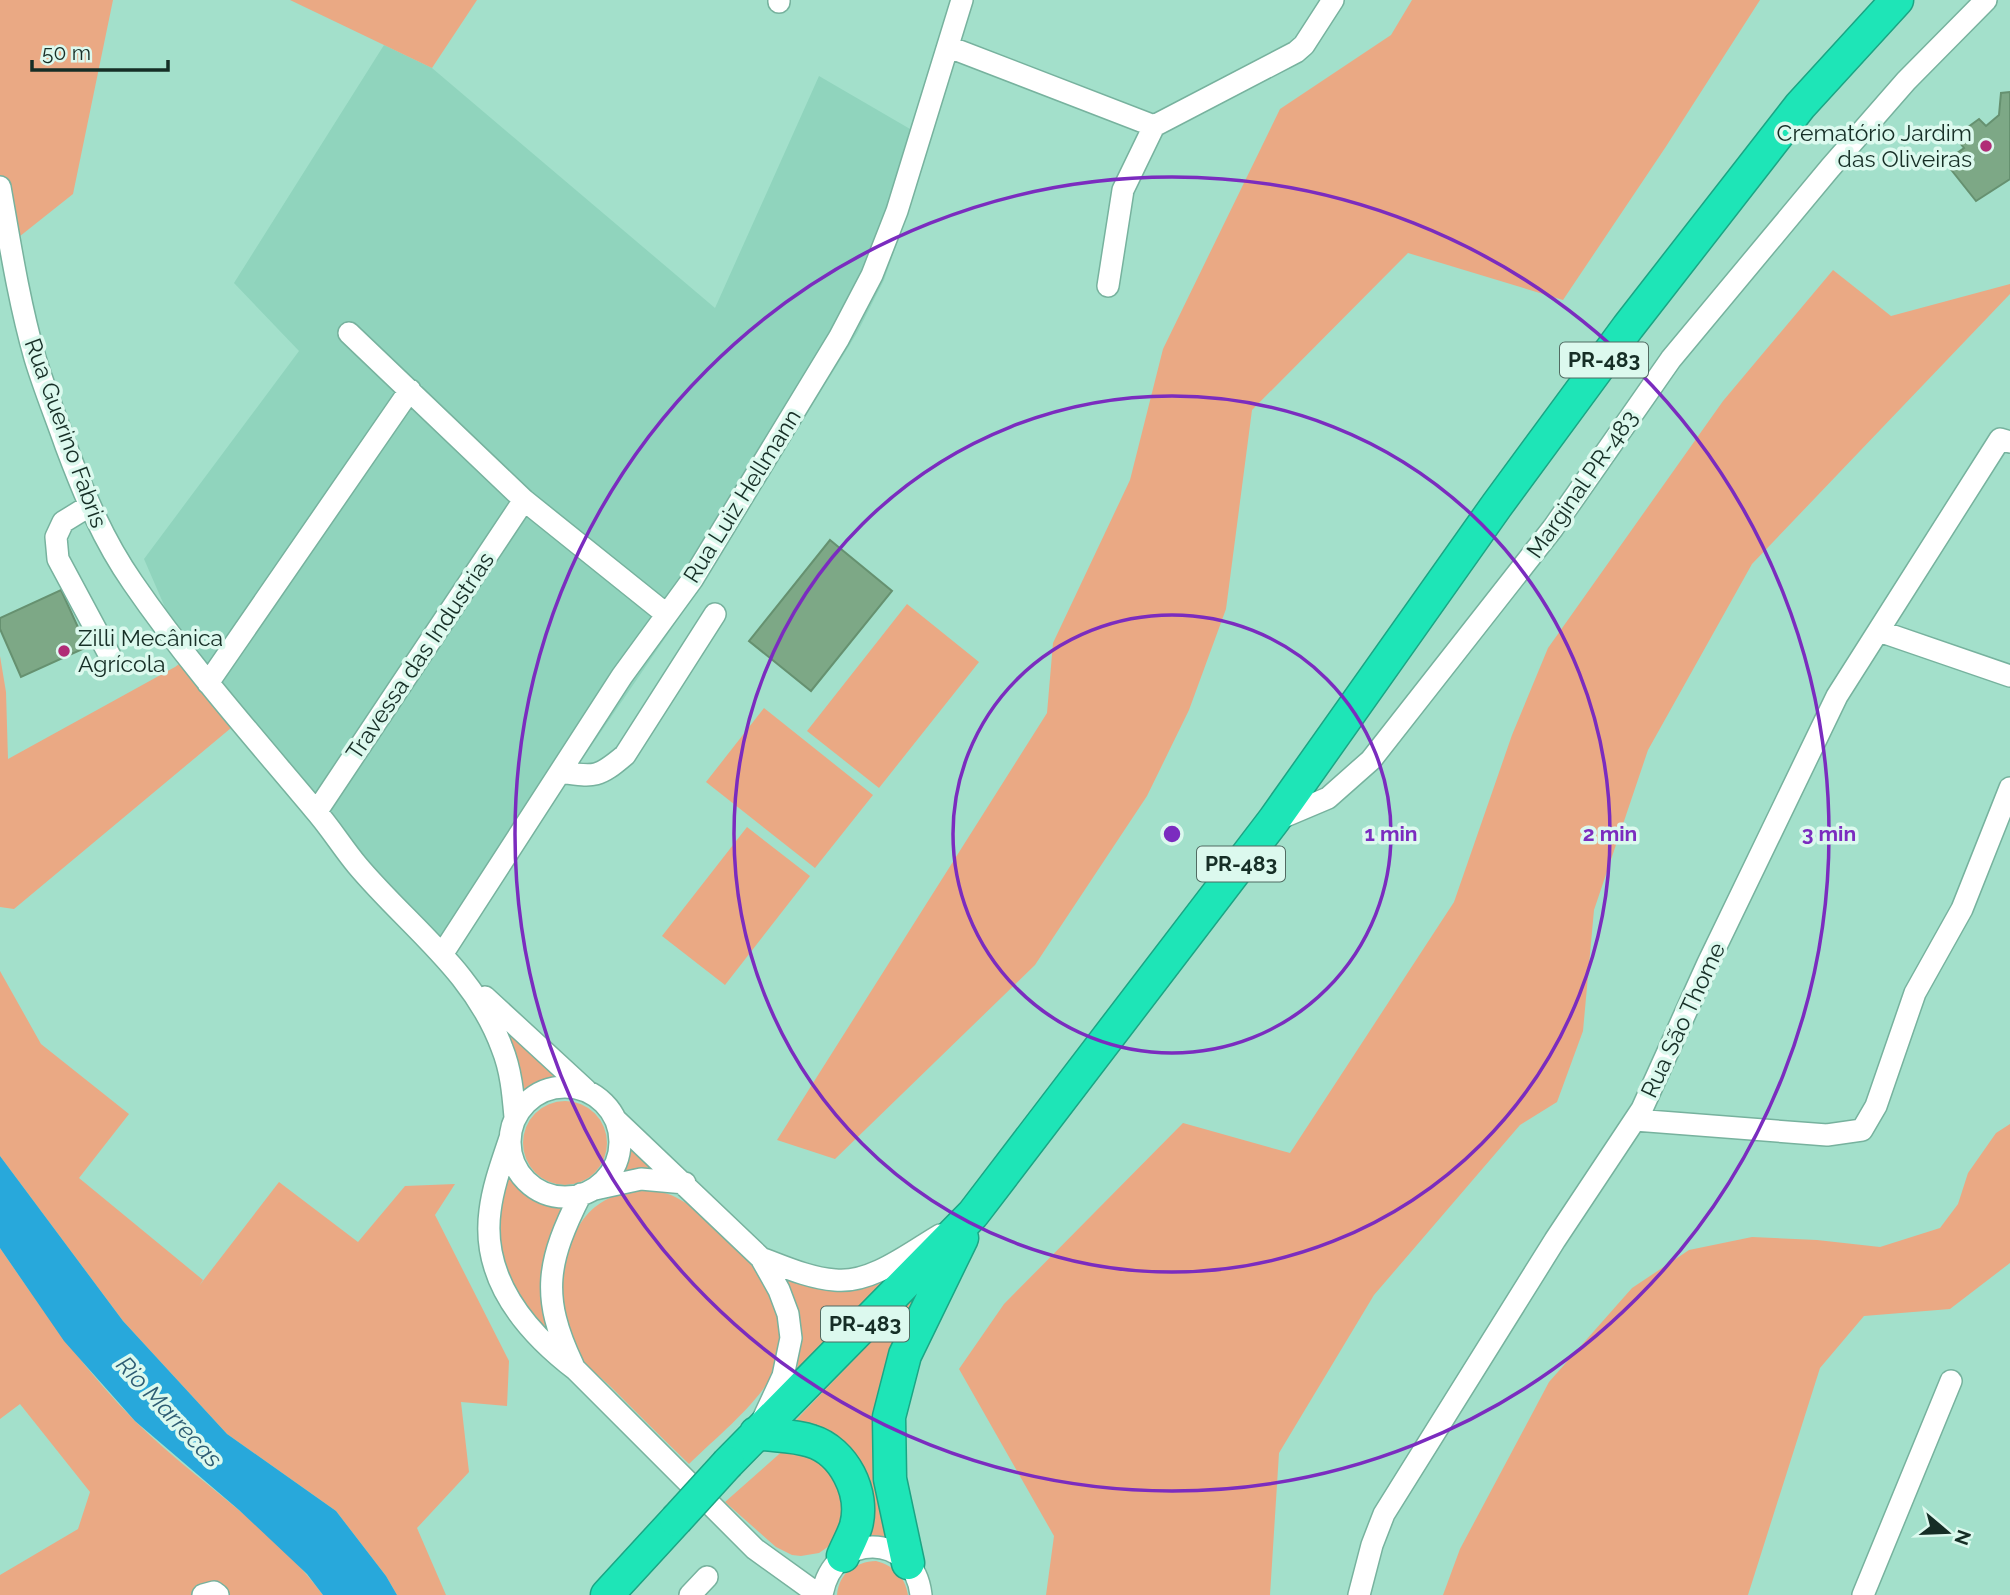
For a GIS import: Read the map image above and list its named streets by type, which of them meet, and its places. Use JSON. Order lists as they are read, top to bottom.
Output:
{
  "streets": {
    "highway": ["PR-483"],
    "street": [
      "Rua Guerino Fabris",
      "Marginal PR-483",
      "Rua Luiz Hellmann",
      "Travessa das Industrias",
      "Rua São Thome"
    ]
  },
  "crossings": [
    ["PR-483", "Marginal PR-483"],
    ["Rua Guerino Fabris", "Rua Luiz Hellmann"],
    ["Rua Guerino Fabris", "Travessa das Industrias"]
  ],
  "water": ["Rio Marrecas"],
  "places": ["Crematório Jardim das Oliveiras", "Zilli Mecânica Agrícola"],
  "scale_bar": "50 m",
  "north": "right",
  "rings": ["1 min", "2 min", "3 min"]
}
